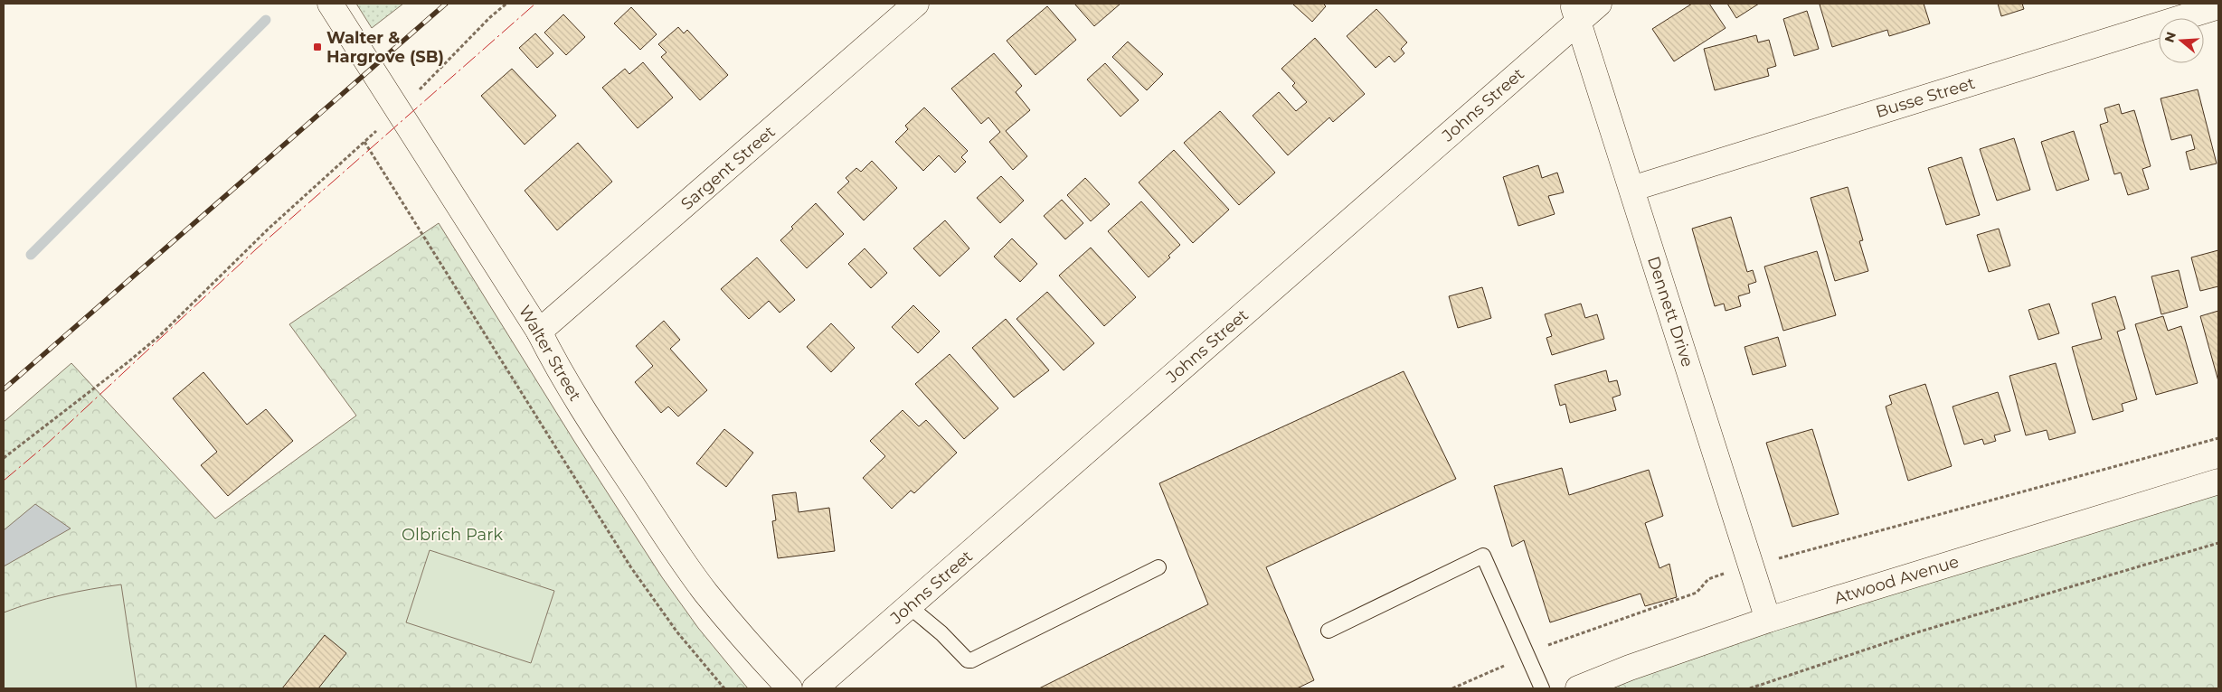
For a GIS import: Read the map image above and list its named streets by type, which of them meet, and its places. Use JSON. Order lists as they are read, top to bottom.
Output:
{
  "streets": {
    "street": [
      "Busse Street",
      "Johns Street",
      "Sargent Street",
      "Dennett Drive",
      "Walter Street",
      "Atwood Avenue"
    ]
  },
  "crossings": [
    ["Busse Street", "Dennett Drive"],
    ["Johns Street", "Dennett Drive"],
    ["Sargent Street", "Walter Street"],
    ["Dennett Drive", "Atwood Avenue"]
  ],
  "parks": ["Olbrich Park"],
  "places": {
    "transit": ["Walter & Hargrove (SB)"]
  },
  "north": "left"
}
